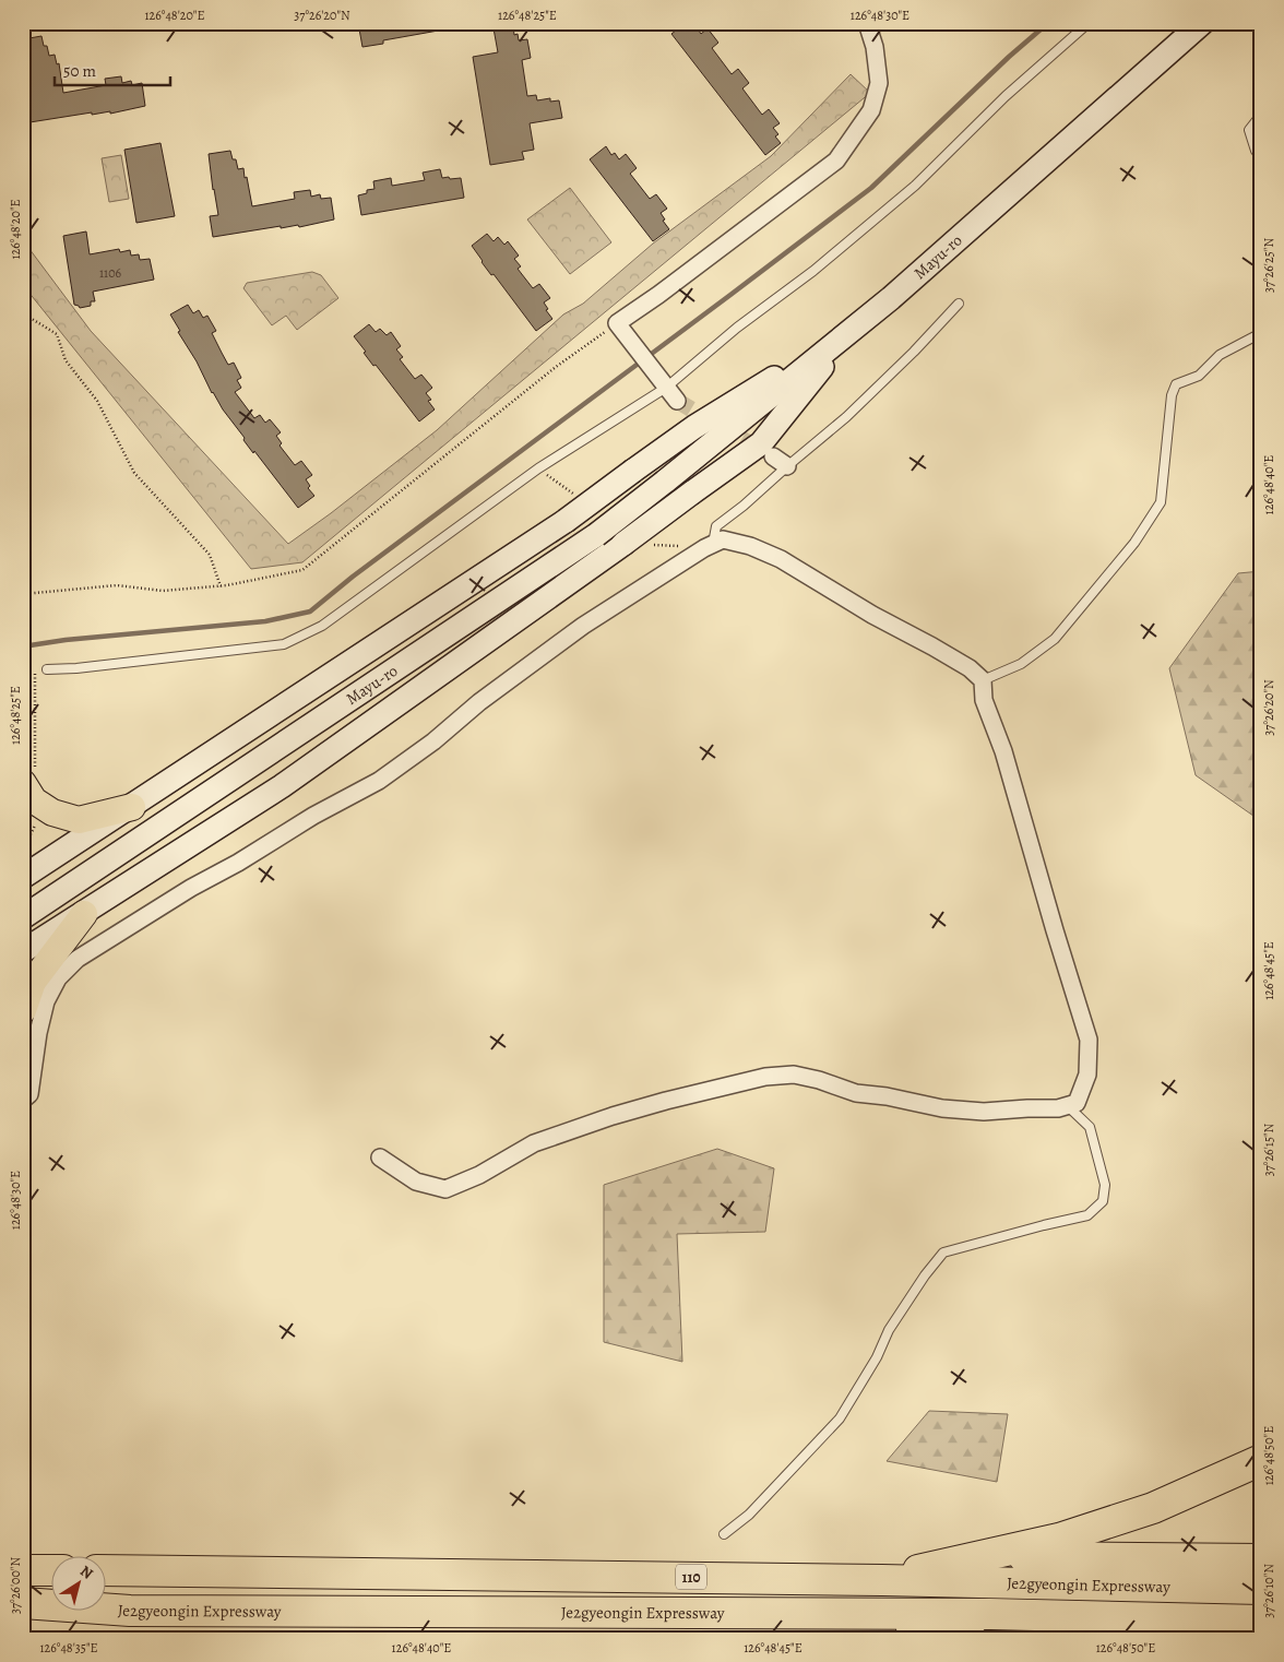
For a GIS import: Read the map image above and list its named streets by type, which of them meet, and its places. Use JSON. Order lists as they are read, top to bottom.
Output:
{
  "streets": {
    "highway": ["110", "Je2gyeongin Expressway"],
    "main road": ["Mayu-ro"]
  },
  "house_numbers": ["1106"],
  "scale_bar": "50 m",
  "north": "top right",
  "coordinates": [
    "126°48'20\"E",
    "37°26'20\"N",
    "126°48'25\"E",
    "126°48'30\"E",
    "37°26'25\"N",
    "126°48'40\"E",
    "126°48'45\"E",
    "37°26'15\"N",
    "126°48'50\"E",
    "37°26'00\"N",
    "37°26'10\"N",
    "126°48'35\"E"
  ]
}
